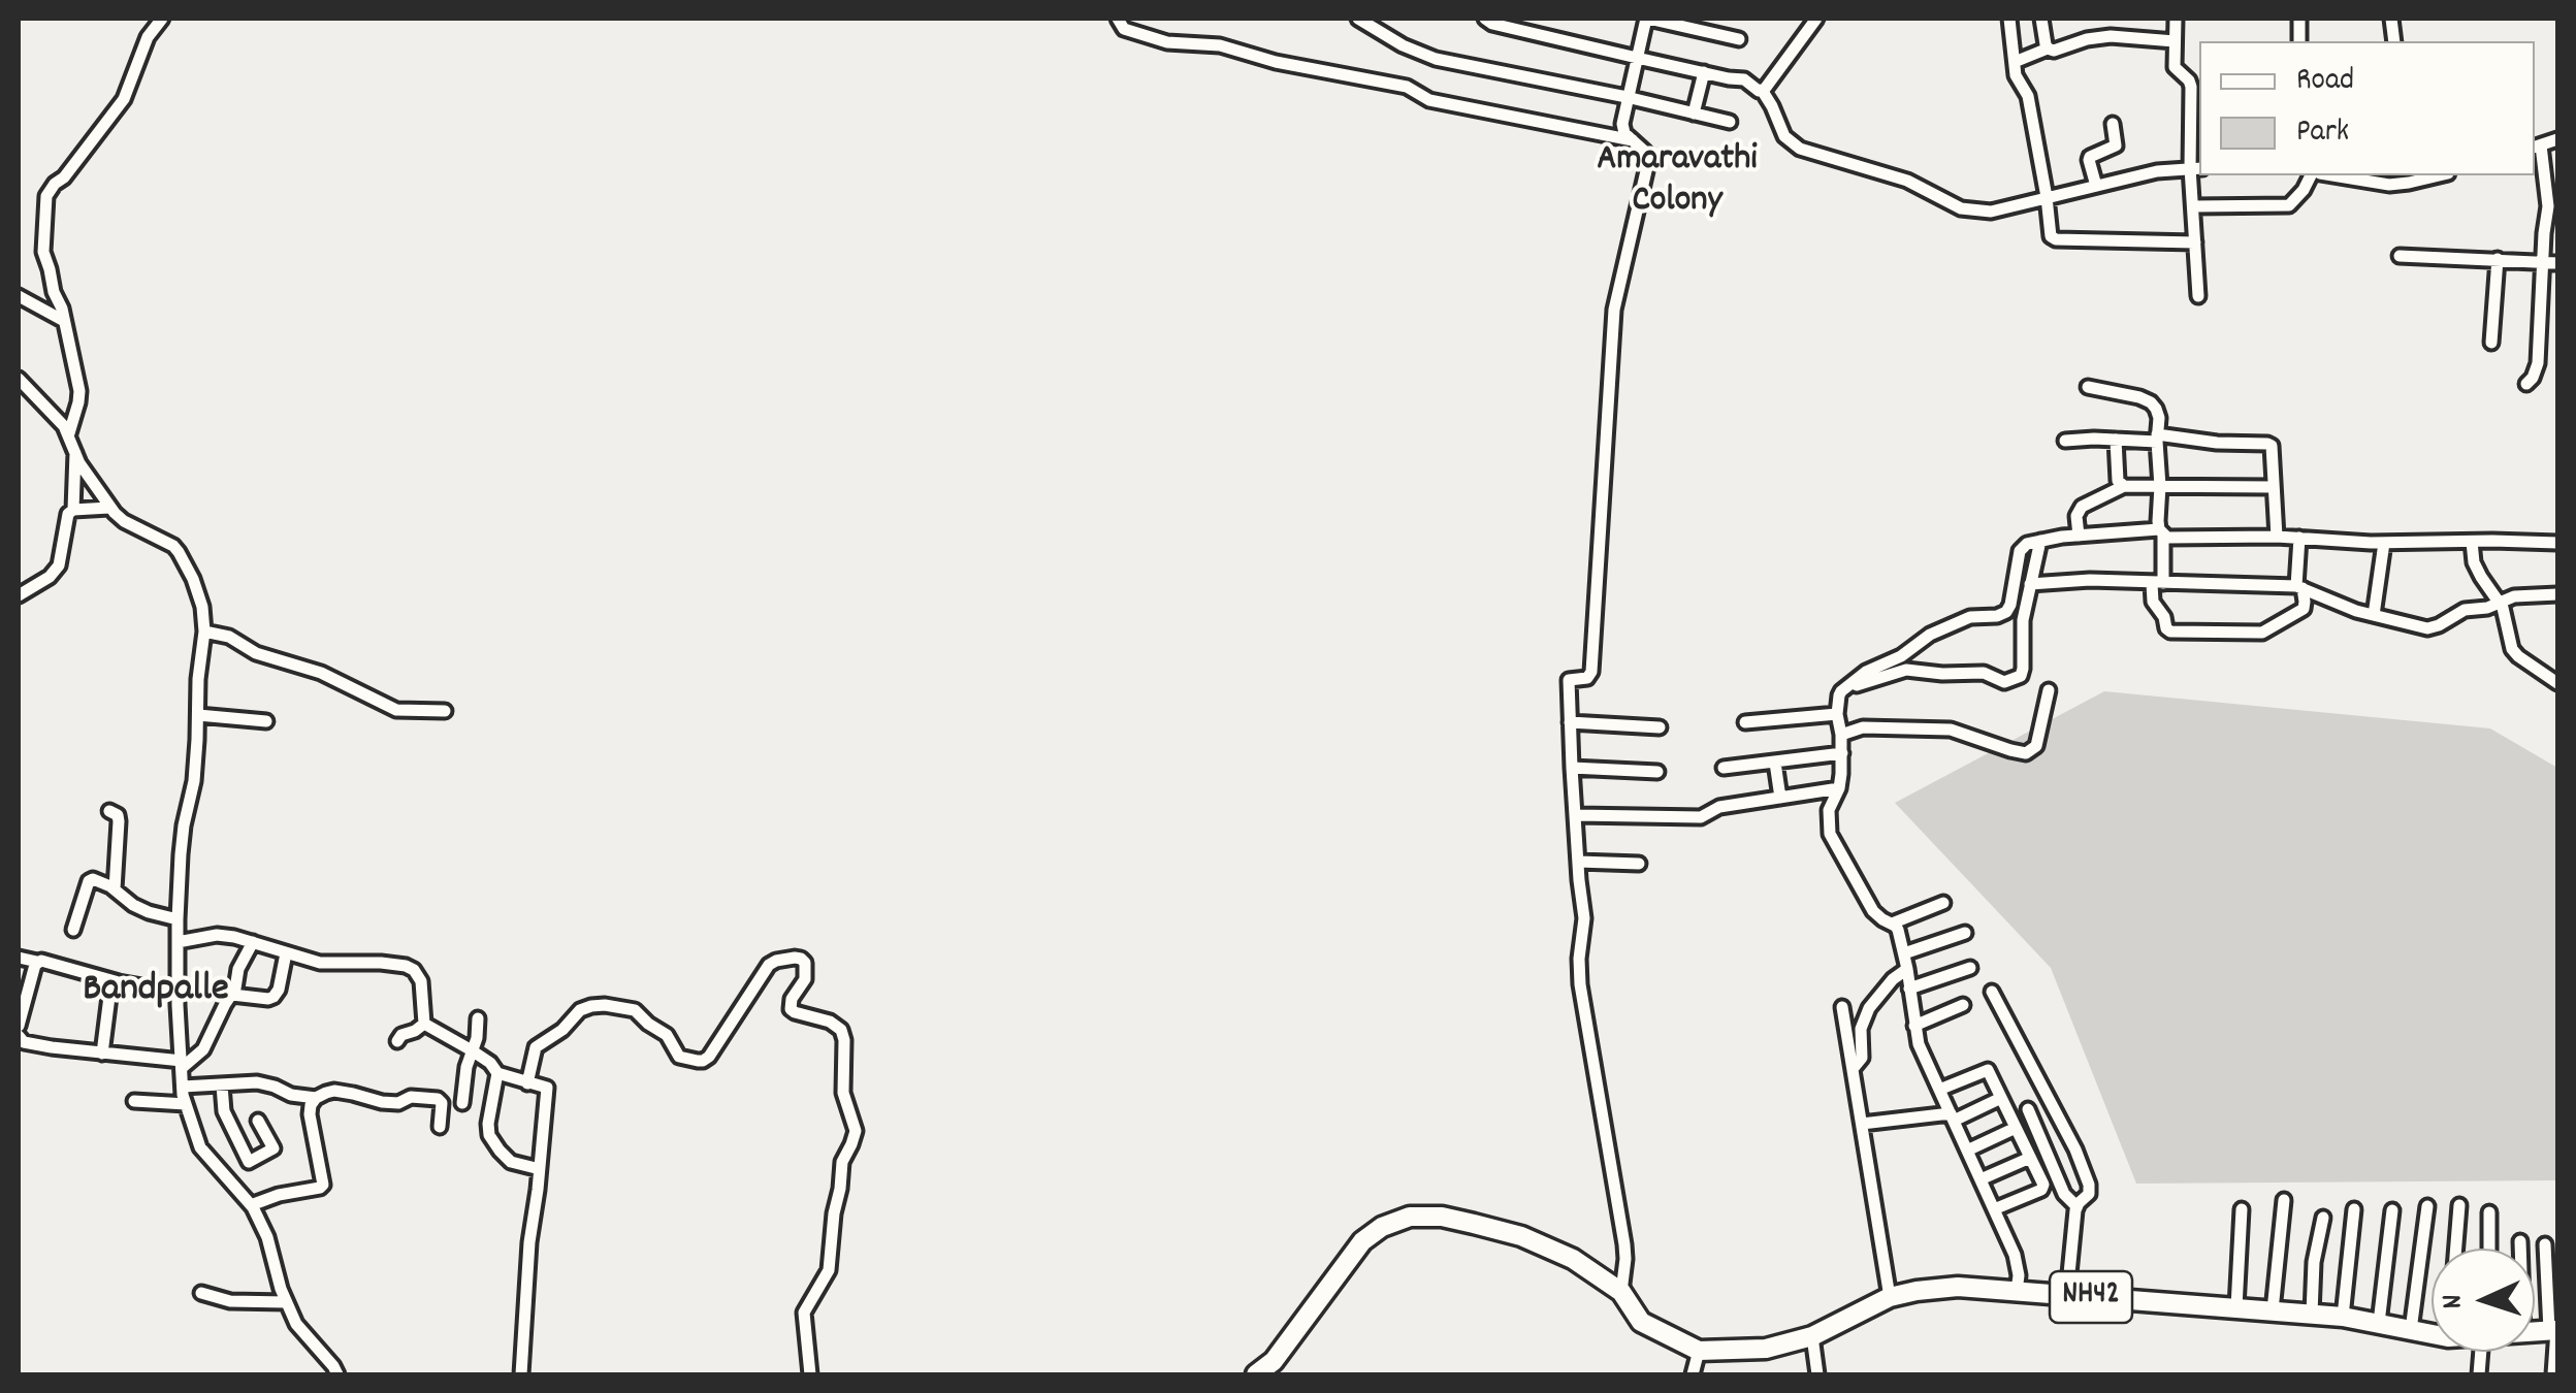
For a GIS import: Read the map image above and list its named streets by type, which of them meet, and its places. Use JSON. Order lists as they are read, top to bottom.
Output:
{
  "streets": {
    "highway": ["NH42"]
  },
  "districts": ["Amaravathi Colony", "Bandpalle"],
  "legend": ["Road", "Park"],
  "north": "left"
}
